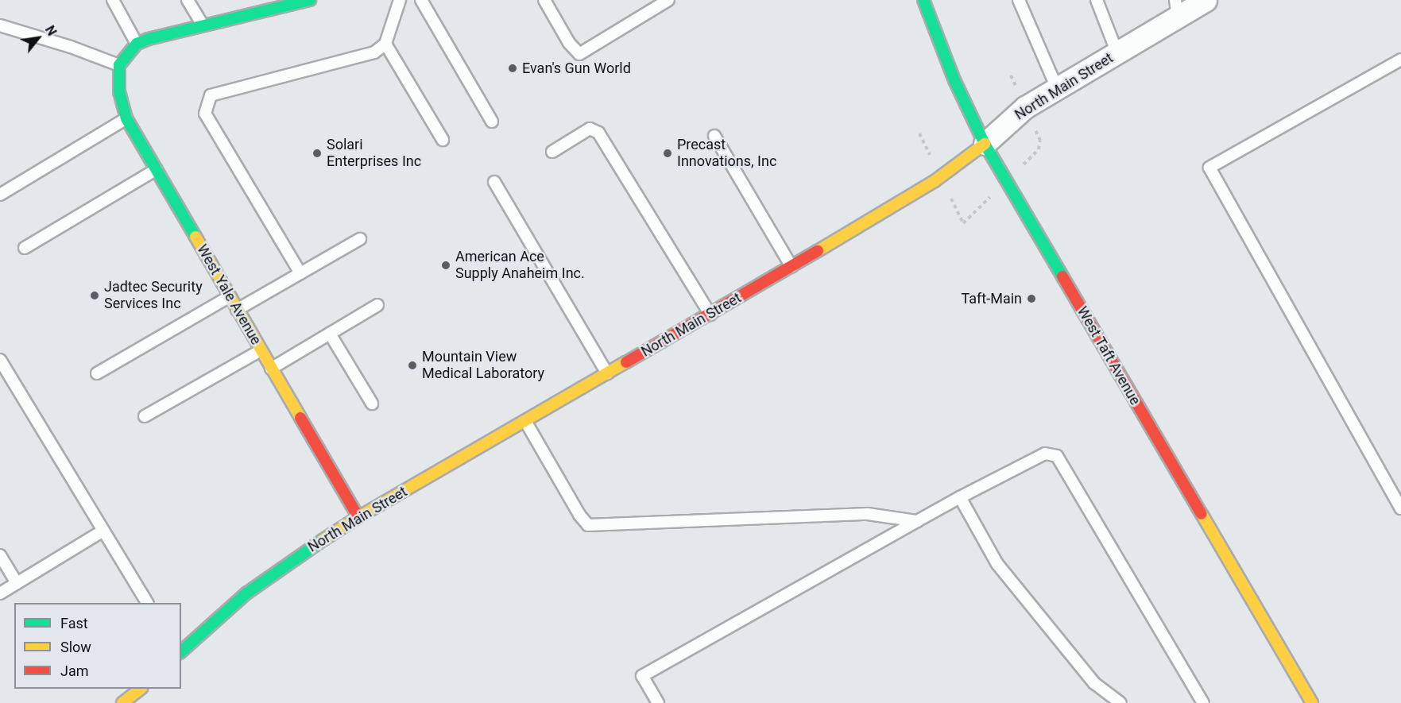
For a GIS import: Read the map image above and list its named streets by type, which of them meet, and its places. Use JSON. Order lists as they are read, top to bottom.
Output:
{
  "streets": {
    "main road": ["North Main Street", "West Yale Avenue", "West Taft Avenue"]
  },
  "crossings": [
    ["North Main Street", "West Yale Avenue"],
    ["North Main Street", "West Taft Avenue"]
  ],
  "places": [
    "Evan's Gun World",
    "Solari Enterprises Inc",
    "Precast Innovations, Inc",
    "American Ace Supply Anaheim Inc.",
    "Jadtec Security Services Inc",
    "Taft-Main",
    "Mountain View Medical Laboratory"
  ],
  "legend": ["Fast", "Slow", "Jam"],
  "north": "top right"
}
